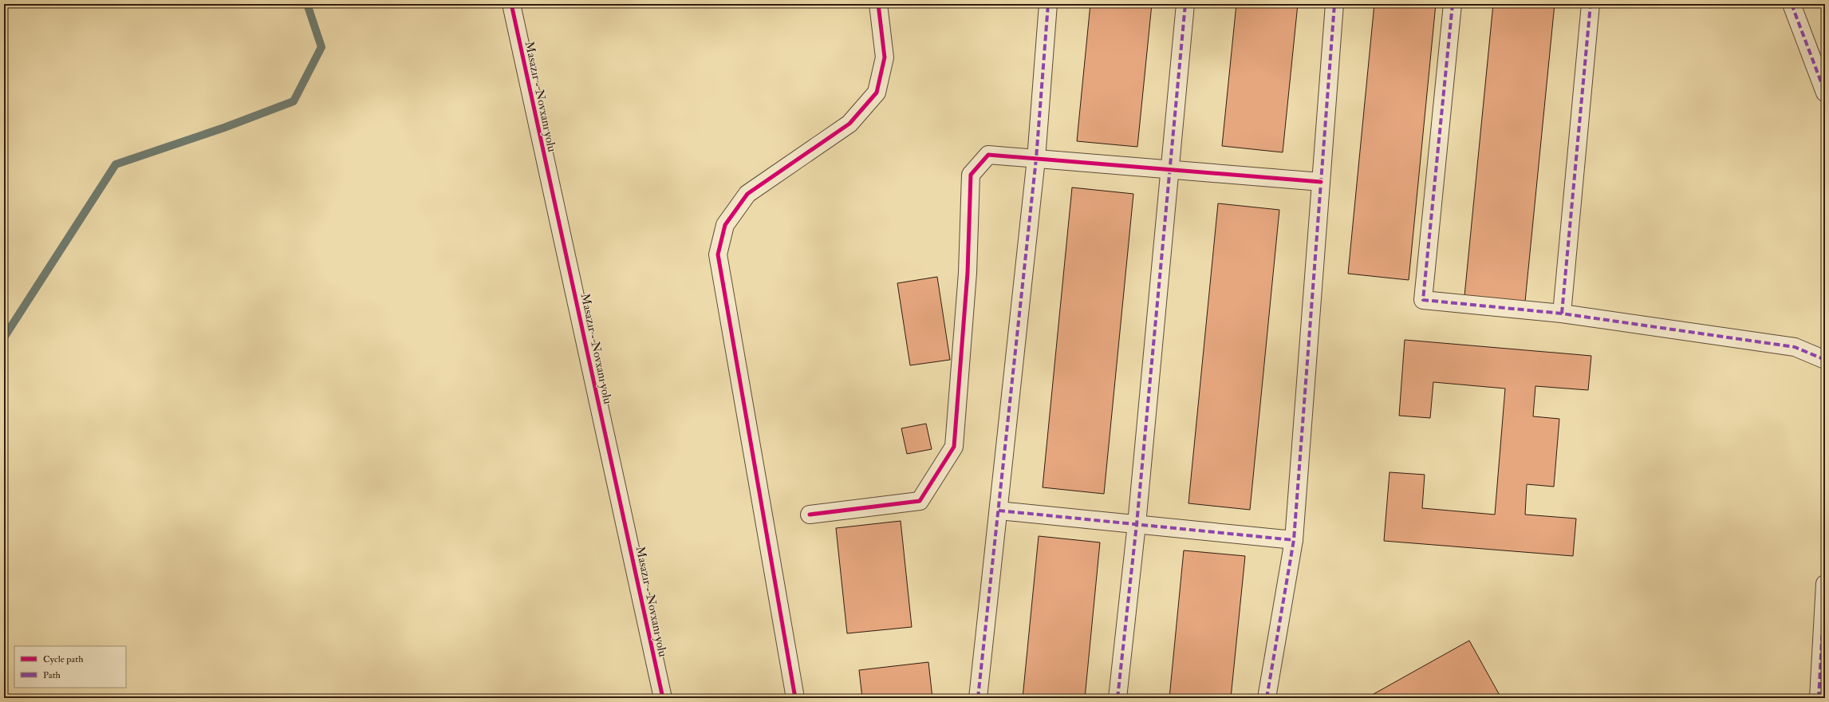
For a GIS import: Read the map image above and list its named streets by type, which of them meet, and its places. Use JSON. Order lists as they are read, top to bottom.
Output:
{
  "streets": {
    "street": ["Masazır - Novxanı yolu"]
  },
  "legend": ["Cycle path", "Path"]
}
